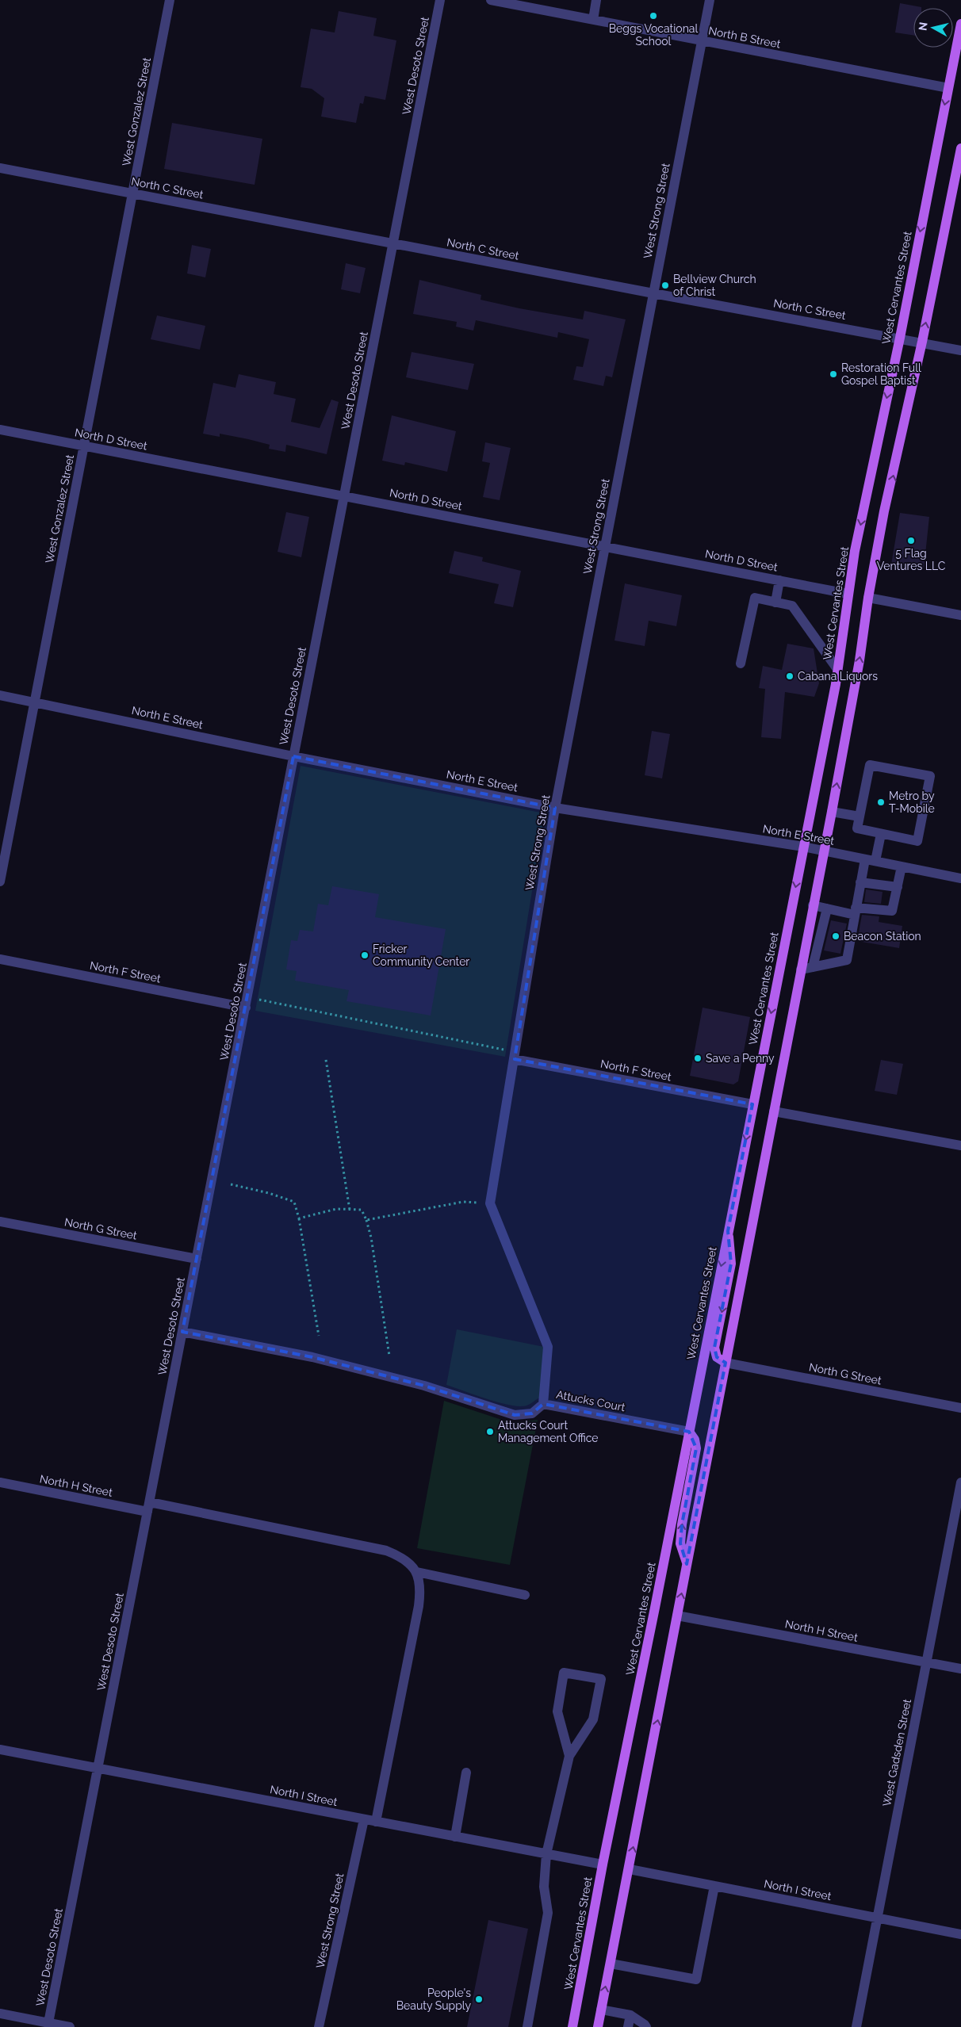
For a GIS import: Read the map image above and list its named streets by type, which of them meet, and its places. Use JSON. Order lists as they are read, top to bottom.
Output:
{
  "streets": {
    "main road": ["West Cervantes Street"],
    "street": [
      "North B Street",
      "West Desoto Street",
      "West Gonzalez Street",
      "North C Street",
      "West Strong Street",
      "North D Street",
      "North E Street",
      "North F Street",
      "North G Street",
      "Attucks Court",
      "North H Street",
      "West Gadsden Street",
      "North I Street"
    ]
  },
  "crossings": [
    ["North B Street", "West Strong Street"],
    ["North B Street", "West Cervantes Street"],
    ["West Desoto Street", "North C Street"],
    ["West Desoto Street", "North D Street"],
    ["West Desoto Street", "North E Street"],
    ["West Desoto Street", "North F Street"],
    ["West Desoto Street", "North G Street"],
    ["West Desoto Street", "Attucks Court"],
    ["West Desoto Street", "North H Street"],
    ["West Desoto Street", "North I Street"],
    ["West Gonzalez Street", "North C Street"],
    ["West Gonzalez Street", "North D Street"],
    ["West Gonzalez Street", "North E Street"],
    ["North C Street", "West Strong Street"],
    ["North C Street", "West Cervantes Street"],
    ["West Strong Street", "North D Street"],
    ["West Strong Street", "North E Street"],
    ["West Strong Street", "North F Street"],
    ["West Strong Street", "North I Street"],
    ["West Cervantes Street", "North D Street"],
    ["West Cervantes Street", "North E Street"],
    ["West Cervantes Street", "North F Street"],
    ["West Cervantes Street", "Attucks Court"],
    ["West Cervantes Street", "North I Street"],
    ["North H Street", "West Gadsden Street"],
    ["West Gadsden Street", "North I Street"]
  ],
  "places": [
    "Beggs Vocational School",
    "Bellview Church of Christ",
    "Restoration Full Gospel Baptist",
    "5 Flag Ventures LLC",
    "Cabana Liquors",
    "Metro by T-Mobile",
    "Beacon Station",
    "Fricker Community Center",
    "Save a Penny",
    "Attucks Court Management Office",
    "People's Beauty Supply"
  ],
  "north": "left"
}
